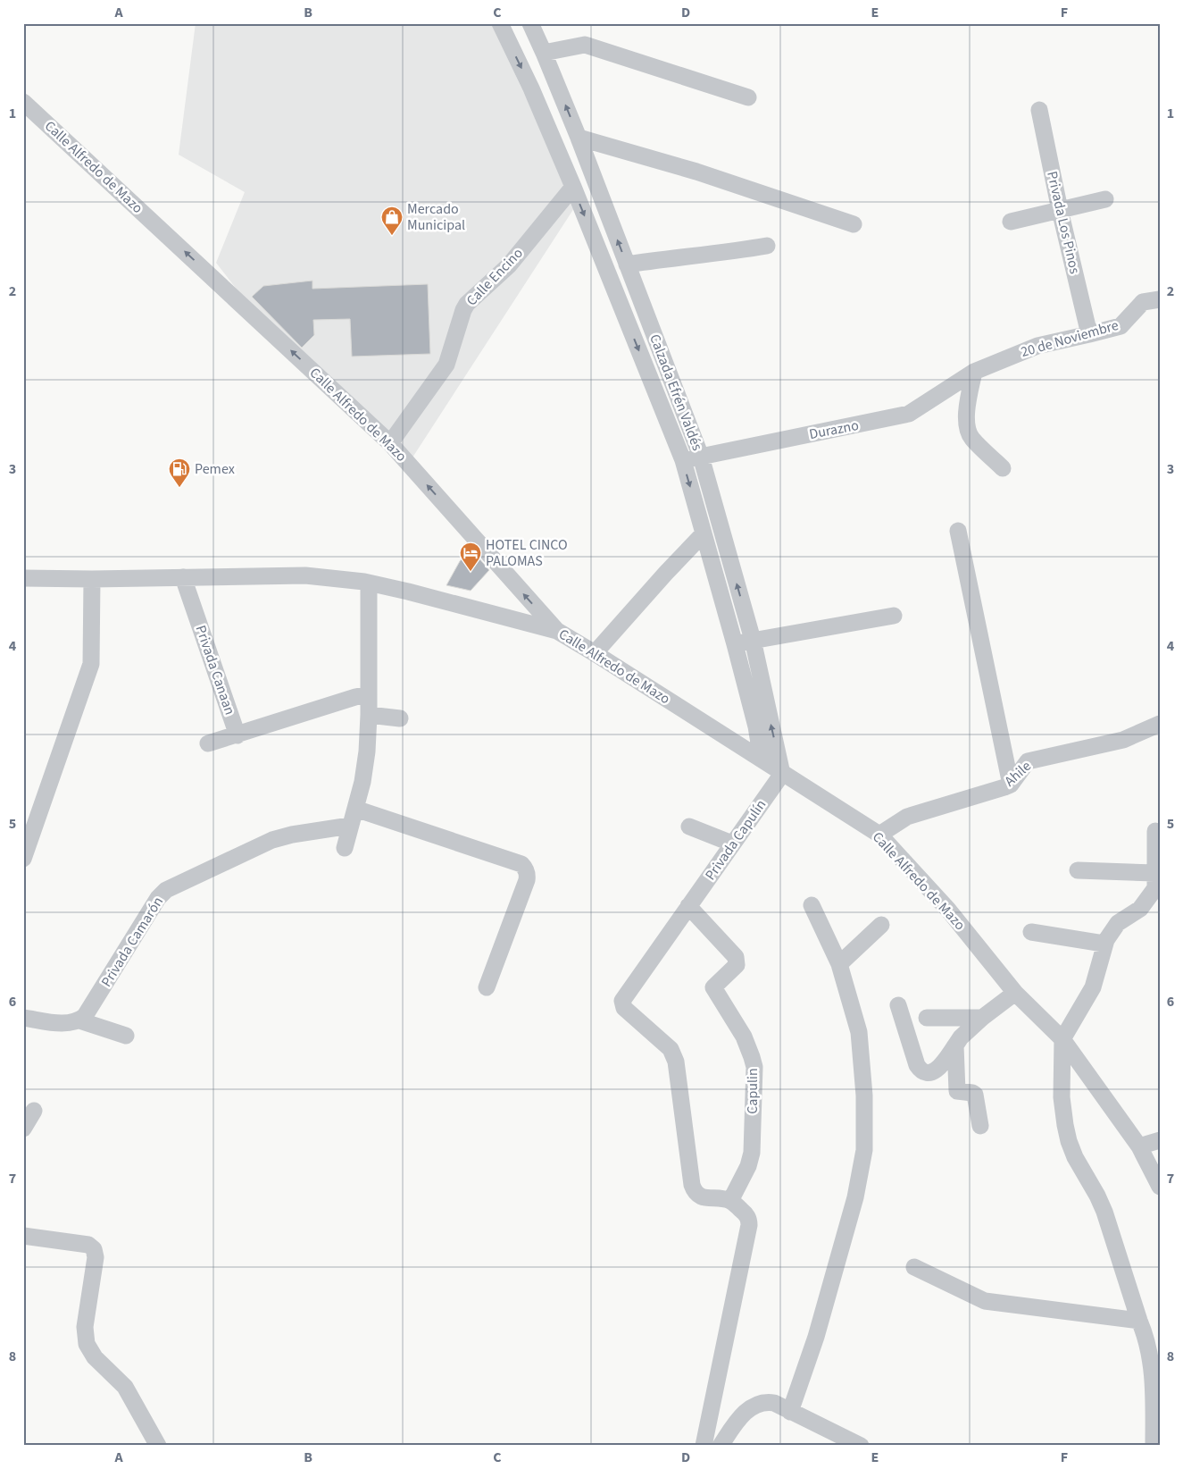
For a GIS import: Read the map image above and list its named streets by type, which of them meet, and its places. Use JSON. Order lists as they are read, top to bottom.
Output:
{
  "streets": {
    "street": [
      "Calle Alfredo de Mazo",
      "Privada Los Pinos",
      "Calle Encino",
      "20 de Noviembre",
      "Calzada Efrén Valdés",
      "Durazno",
      "Privada Canaan",
      "Ahile",
      "Privada Capulín",
      "Privada Camarón",
      "Capulin"
    ]
  },
  "crossings": [
    ["Calle Alfredo de Mazo", "Calle Encino"],
    ["Calle Alfredo de Mazo", "Calzada Efrén Valdés"],
    ["Calle Alfredo de Mazo", "Ahile"],
    ["Calle Alfredo de Mazo", "Privada Capulín"],
    ["Privada Los Pinos", "20 de Noviembre"],
    ["Calle Encino", "Calzada Efrén Valdés"],
    ["20 de Noviembre", "Durazno"],
    ["Calzada Efrén Valdés", "Durazno"],
    ["Calzada Efrén Valdés", "Privada Capulín"],
    ["Privada Capulín", "Capulin"]
  ],
  "one_way": ["Calle Alfredo de Mazo"],
  "places": {
    "shop": ["Mercado Municipal"],
    "fuel station": ["Pemex"],
    "hotel": ["HOTEL CINCO PALOMAS"]
  },
  "grid": {
    "columns": [
      "A",
      "B",
      "C",
      "D",
      "E",
      "F"
    ],
    "rows": [
      "1",
      "2",
      "3",
      "4",
      "5",
      "6",
      "7",
      "8"
    ]
  }
}
